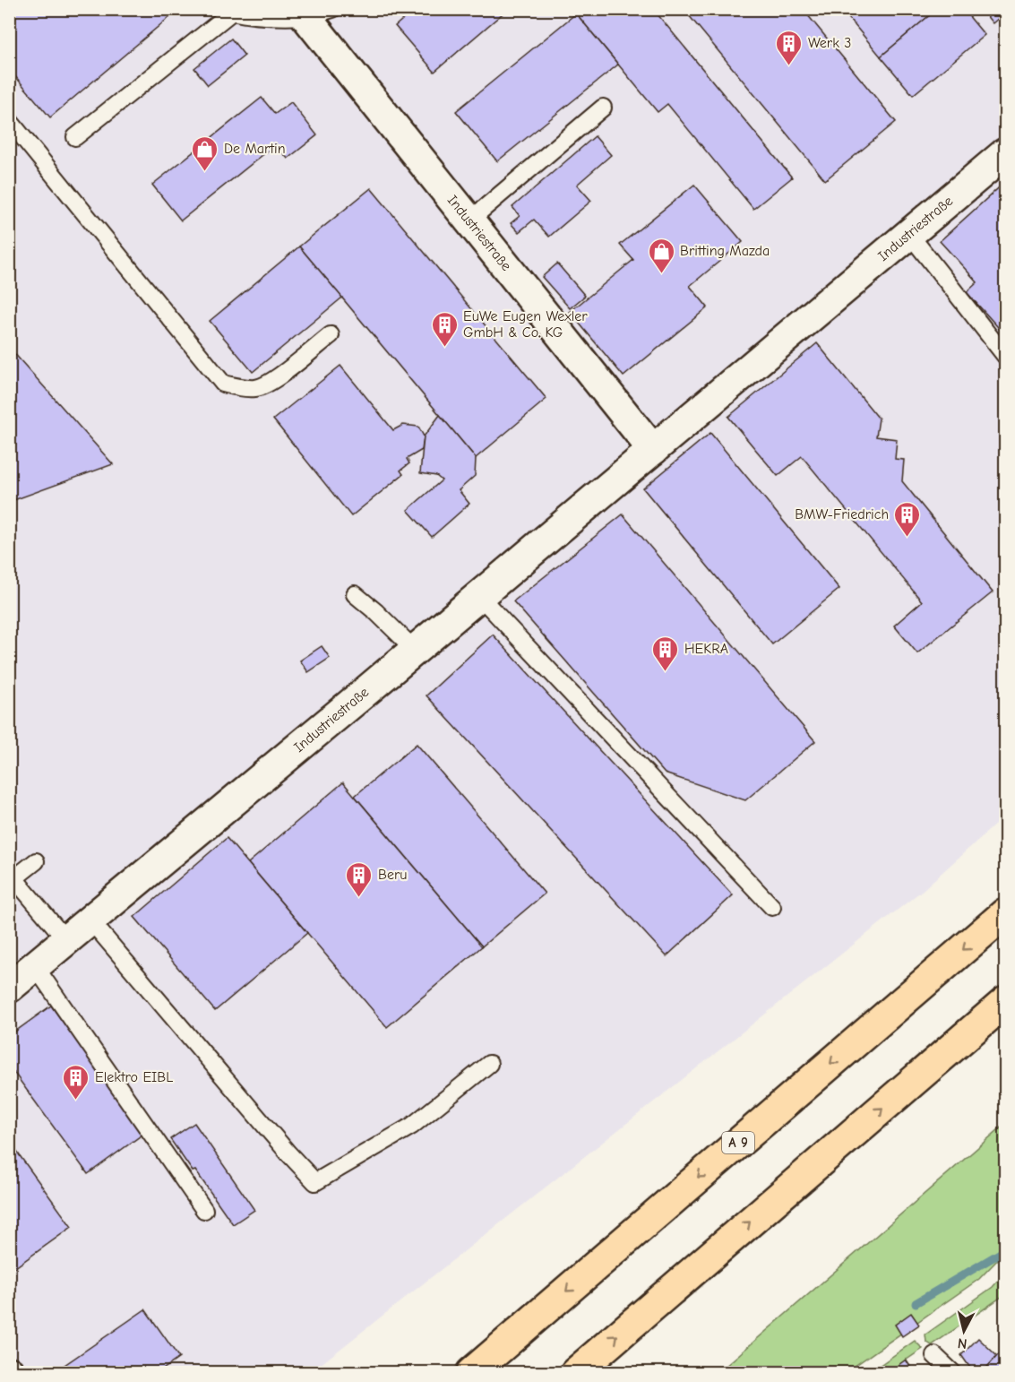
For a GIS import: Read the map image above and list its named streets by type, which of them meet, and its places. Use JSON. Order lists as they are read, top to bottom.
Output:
{
  "streets": {
    "highway": ["A 9"],
    "street": ["Industriestraße"]
  },
  "places": {
    "building": [
      "Werk 3",
      "EuWe Eugen Wexler GmbH & Co. KG",
      "BMW-Friedrich",
      "HEKRA",
      "Beru",
      "Elektro EIBL"
    ],
    "shop": ["De Martin", "Britting Mazda"]
  },
  "north": "bottom"
}
